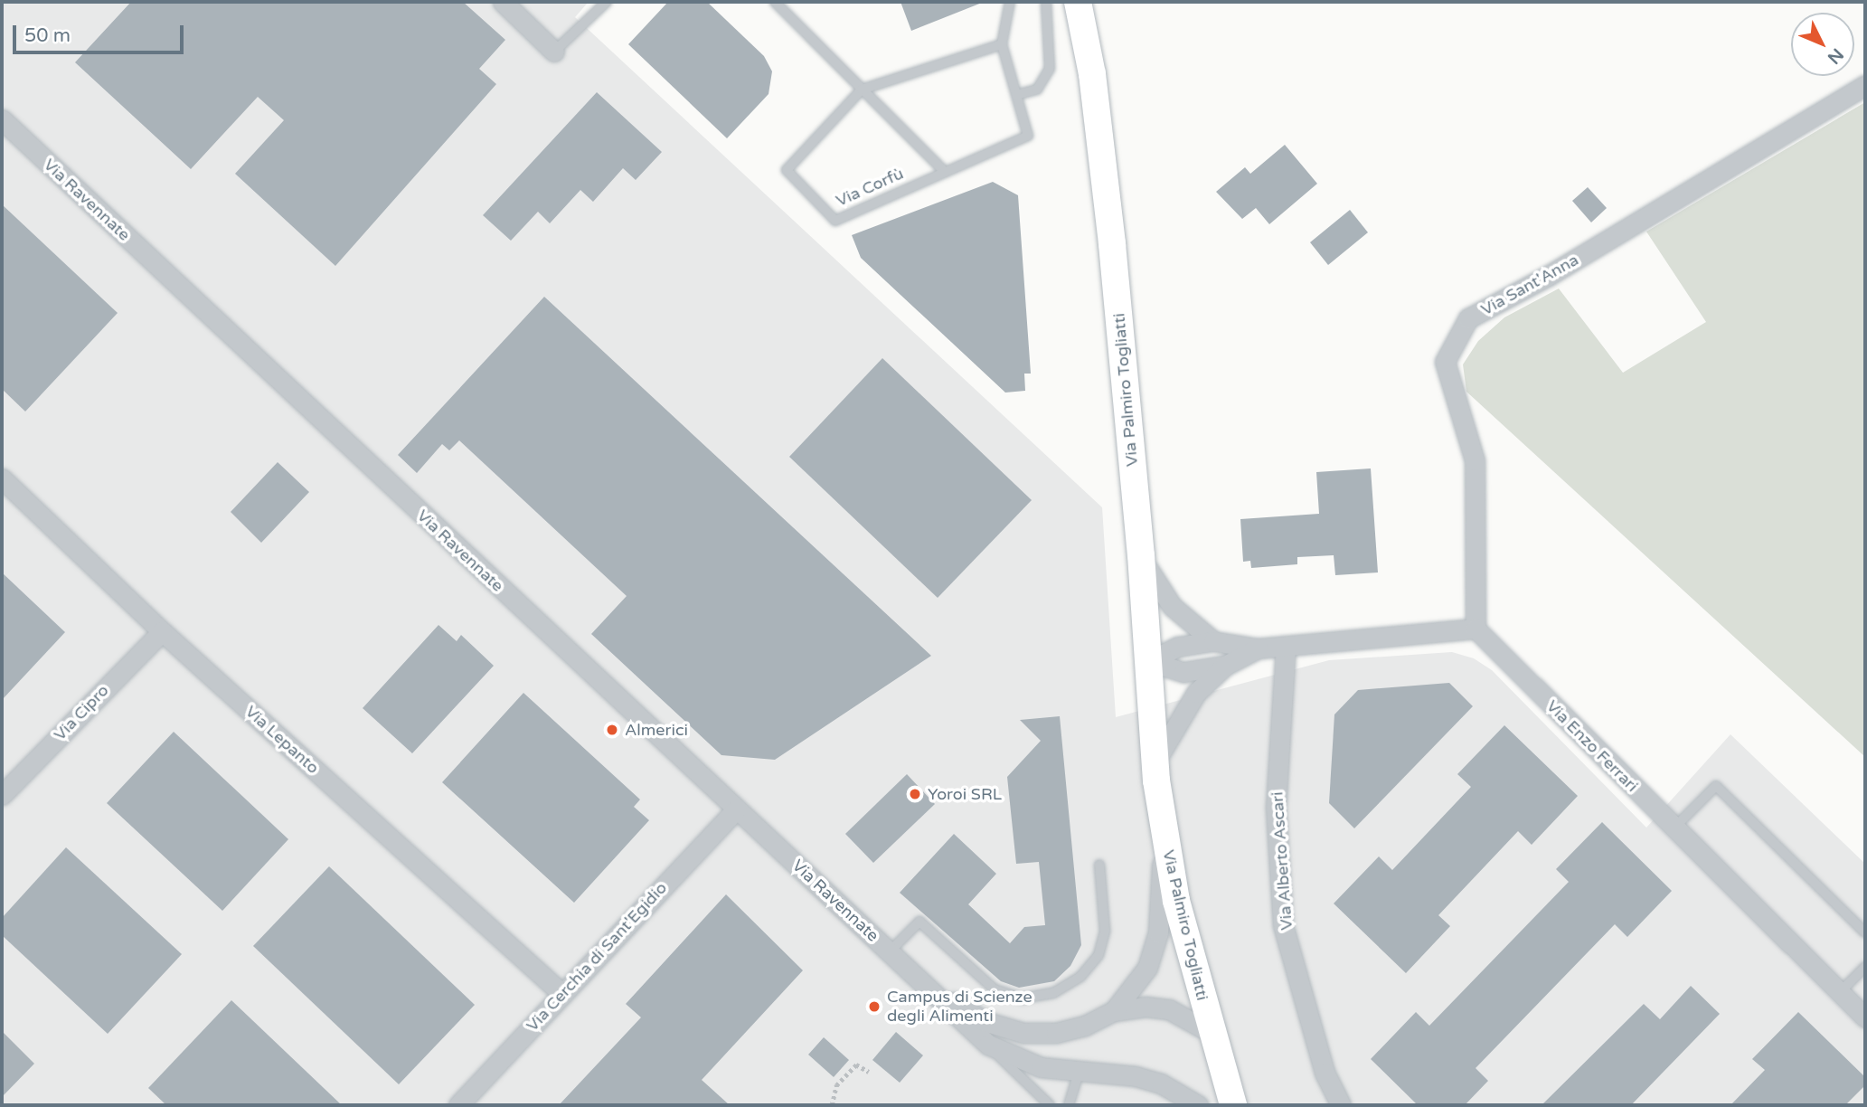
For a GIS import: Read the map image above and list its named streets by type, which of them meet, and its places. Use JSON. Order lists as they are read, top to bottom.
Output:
{
  "streets": {
    "main road": ["Via Palmiro Togliatti"],
    "street": [
      "Via Ravennate",
      "Via Sant'Anna",
      "Via Cipro",
      "Via Lepanto",
      "Via Enzo Ferrari",
      "Via Alberto Ascari",
      "Via Cerchia di Sant'Egidio"
    ],
    "lane": ["Via Corfù"]
  },
  "crossings": [
    ["Via Ravennate", "Via Palmiro Togliatti"],
    ["Via Ravennate", "Via Cerchia di Sant'Egidio"],
    ["Via Sant'Anna", "Via Enzo Ferrari"],
    ["Via Cipro", "Via Lepanto"],
    ["Via Lepanto", "Via Cerchia di Sant'Egidio"]
  ],
  "places": ["Almerici", "Yoroi SRL", "Campus di Scienze degli Alimenti"],
  "scale_bar": "50 m",
  "north": "bottom right"
}
